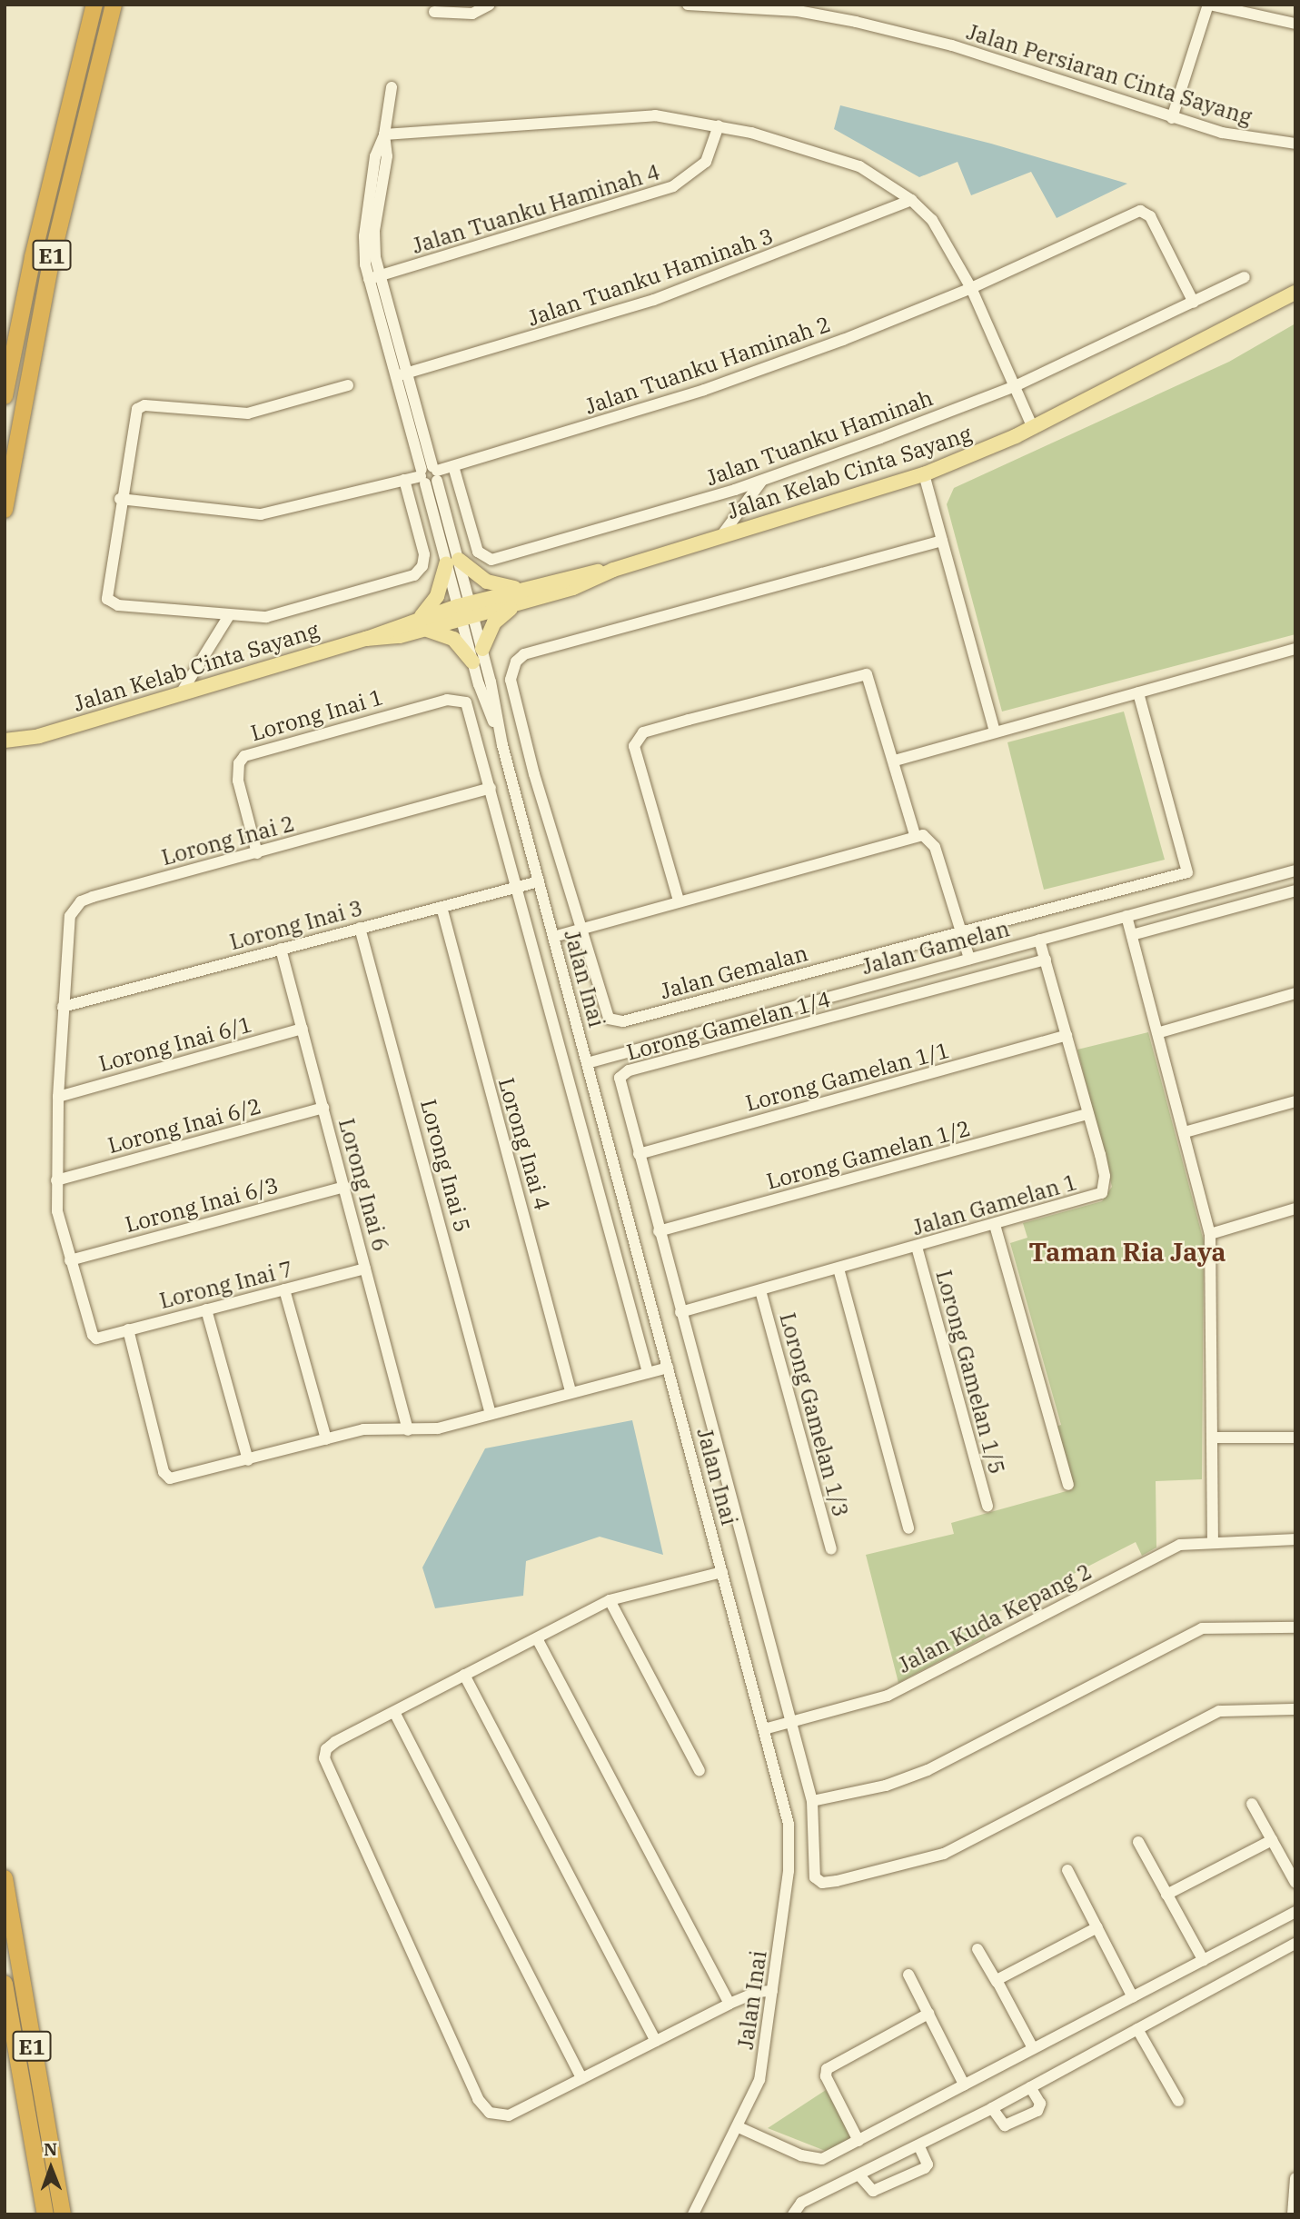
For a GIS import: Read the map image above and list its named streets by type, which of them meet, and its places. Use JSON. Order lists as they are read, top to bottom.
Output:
{
  "streets": {
    "highway": ["E1"],
    "main road": ["Jalan Kelab Cinta Sayang"],
    "street": [
      "Jalan Persiaran Cinta Sayang",
      "Jalan Tuanku Haminah 4",
      "Jalan Tuanku Haminah 3",
      "Jalan Tuanku Haminah 2",
      "Jalan Tuanku Haminah",
      "Lorong Inai 1",
      "Lorong Inai 2",
      "Lorong Inai 3",
      "Jalan Gamelan",
      "Jalan Gemalan",
      "Jalan Inai",
      "Lorong Gamelan 1/4",
      "Lorong Inai 6/1",
      "Lorong Gamelan 1/1",
      "Lorong Inai 6/2",
      "Lorong Inai 4",
      "Lorong Gamelan 1/2",
      "Lorong Inai 5",
      "Lorong Inai 6",
      "Lorong Inai 6/3",
      "Jalan Gamelan 1",
      "Lorong Inai 7",
      "Lorong Gamelan 1/5",
      "Lorong Gamelan 1/3",
      "Jalan Kuda Kepang 2"
    ]
  },
  "crossings": [
    ["Jalan Tuanku Haminah 2", "Jalan Tuanku Haminah"],
    ["Jalan Kelab Cinta Sayang", "Jalan Inai"],
    ["Lorong Inai 1", "Lorong Inai 2"],
    ["Lorong Inai 2", "Lorong Inai 3"],
    ["Lorong Inai 2", "Lorong Inai 6/1"],
    ["Lorong Inai 2", "Lorong Inai 6/2"],
    ["Lorong Inai 2", "Lorong Inai 6/3"],
    ["Lorong Inai 2", "Lorong Inai 7"],
    ["Lorong Inai 3", "Jalan Inai"],
    ["Lorong Inai 3", "Lorong Inai 4"],
    ["Lorong Inai 3", "Lorong Inai 5"],
    ["Lorong Inai 3", "Lorong Inai 6"],
    ["Jalan Gamelan", "Jalan Inai"],
    ["Jalan Gamelan", "Jalan Gamelan 1"],
    ["Jalan Inai", "Jalan Kuda Kepang 2"],
    ["Lorong Gamelan 1/4", "Lorong Gamelan 1/1"],
    ["Lorong Gamelan 1/4", "Lorong Gamelan 1/2"],
    ["Lorong Gamelan 1/4", "Jalan Gamelan 1"],
    ["Lorong Gamelan 1/4", "Jalan Kuda Kepang 2"],
    ["Lorong Inai 6/1", "Lorong Inai 6"],
    ["Lorong Gamelan 1/1", "Jalan Gamelan 1"],
    ["Lorong Inai 6/2", "Lorong Inai 6"],
    ["Lorong Gamelan 1/2", "Jalan Gamelan 1"],
    ["Lorong Inai 6", "Lorong Inai 6/3"],
    ["Lorong Inai 6", "Lorong Inai 7"],
    ["Jalan Gamelan 1", "Lorong Gamelan 1/5"],
    ["Jalan Gamelan 1", "Lorong Gamelan 1/3"]
  ],
  "districts": ["Taman Ria Jaya"],
  "north": "top"
}
